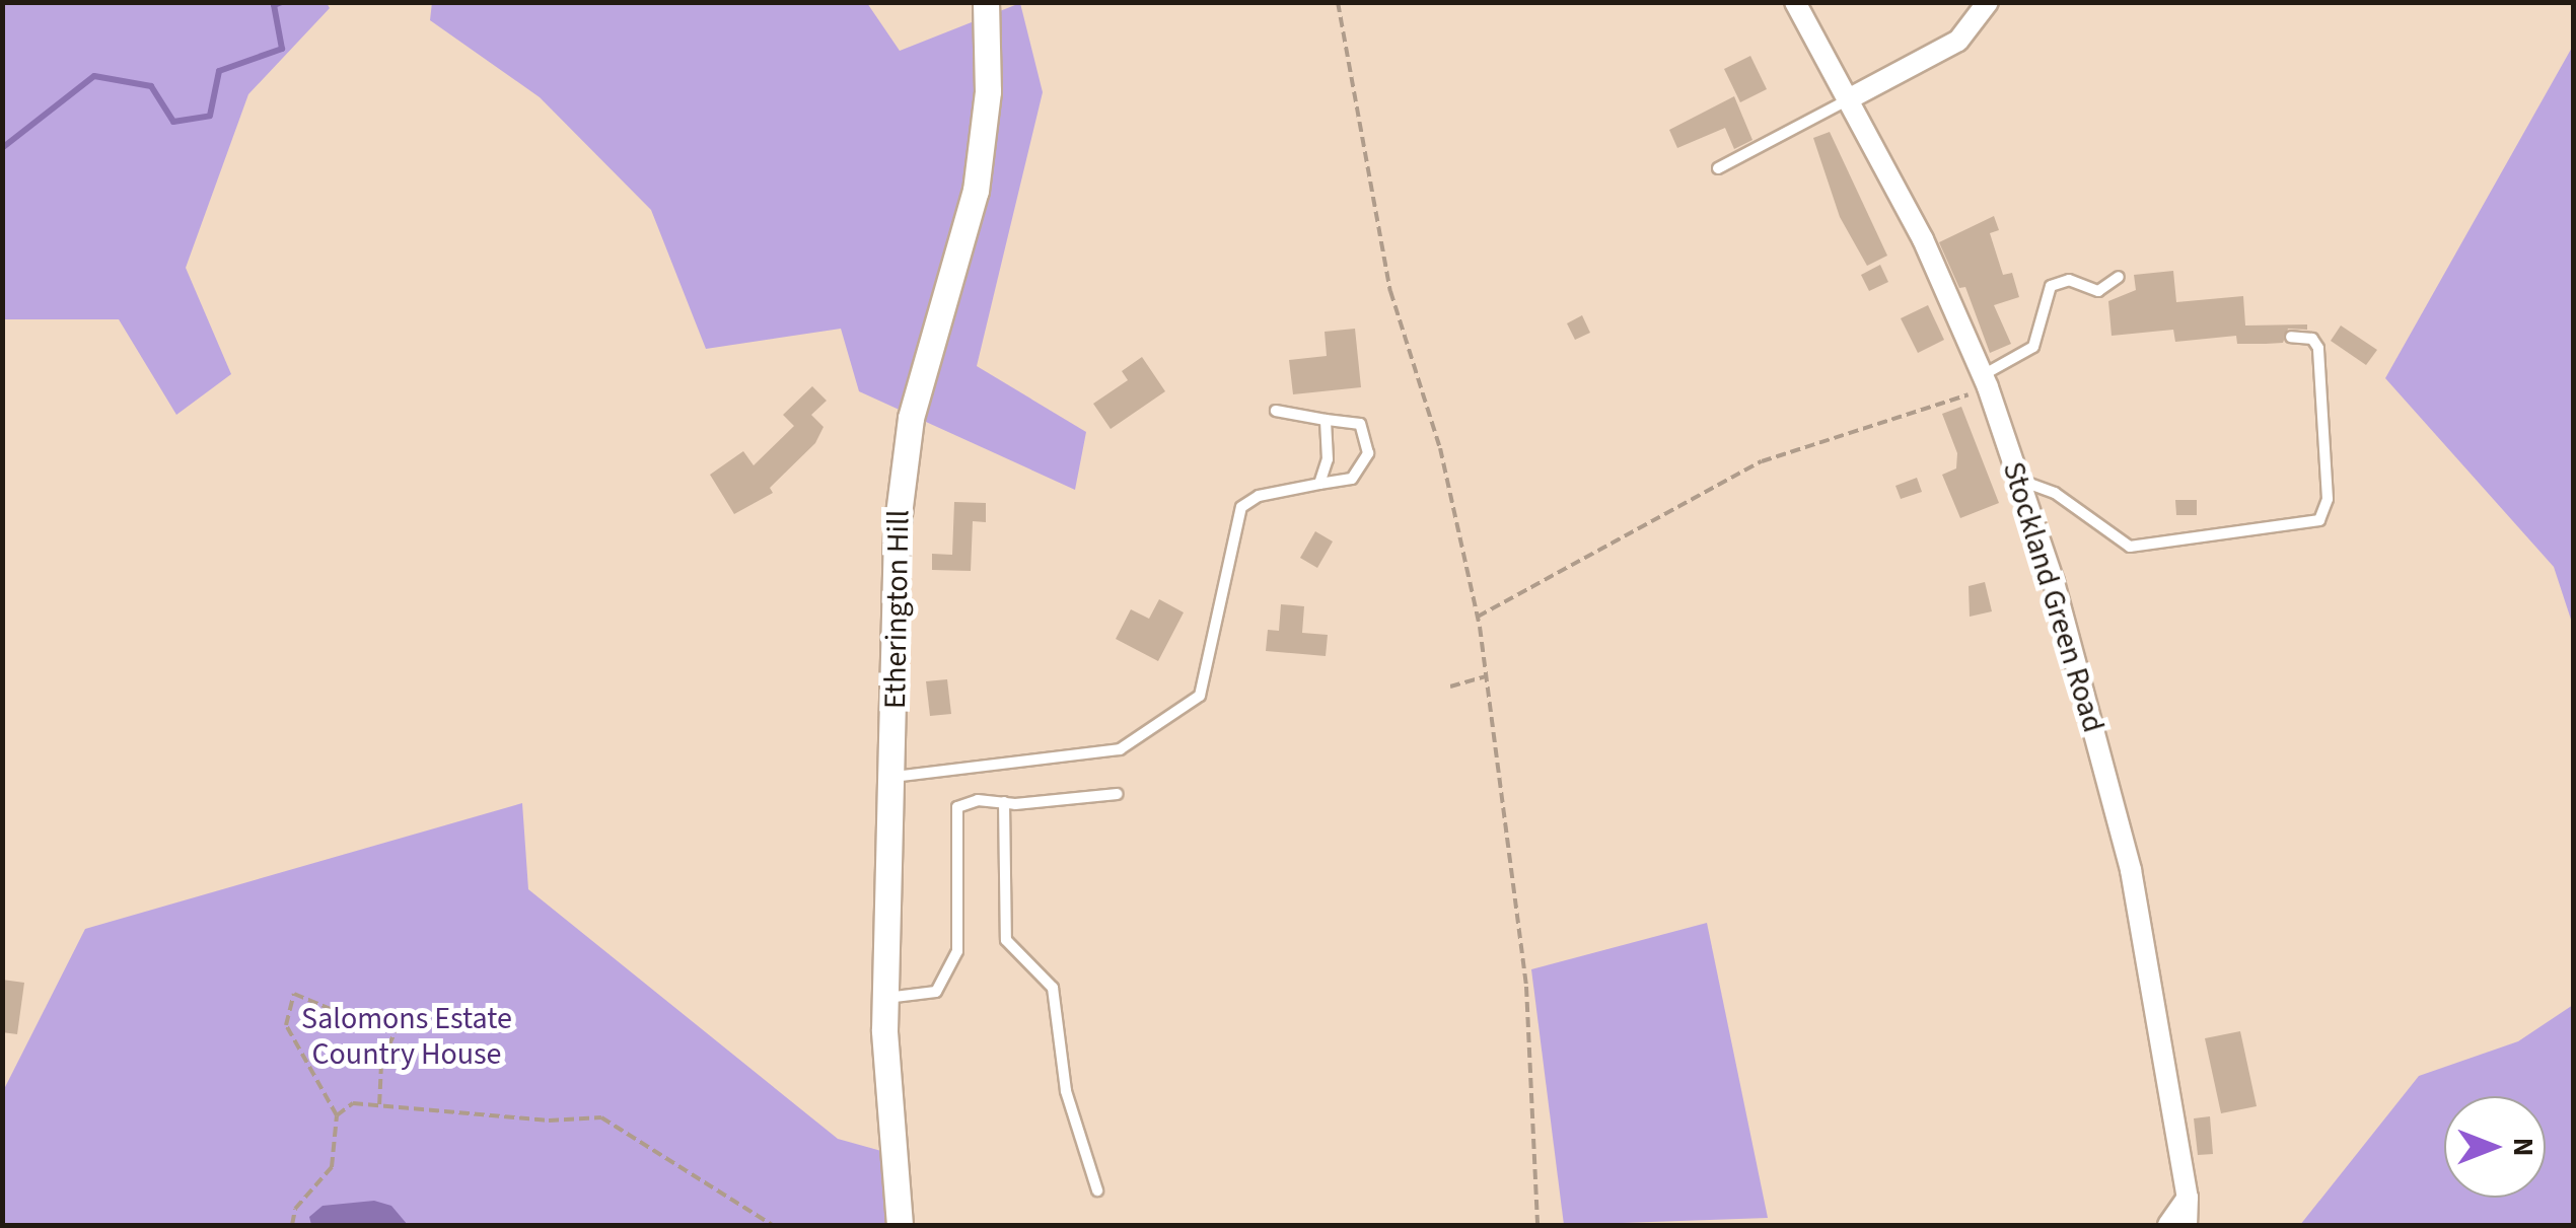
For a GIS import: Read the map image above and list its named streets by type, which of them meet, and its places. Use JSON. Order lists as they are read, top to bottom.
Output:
{
  "streets": {
    "street": ["Stockland Green Road", "Etherington Hill"]
  },
  "parks": ["Salomons Estate Country House"],
  "north": "right"
}
